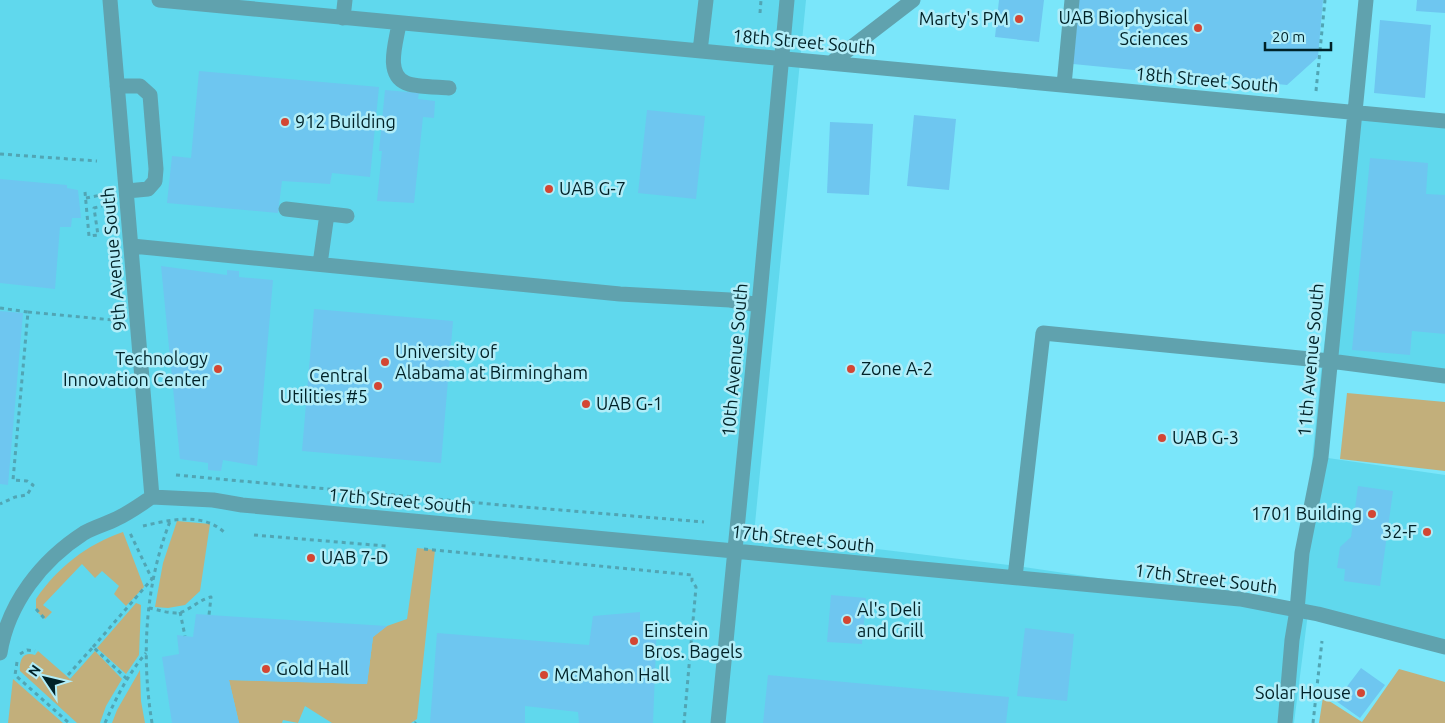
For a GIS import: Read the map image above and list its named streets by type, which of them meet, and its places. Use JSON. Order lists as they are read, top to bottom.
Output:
{
  "streets": {
    "street": [
      "18th Street South",
      "9th Avenue South",
      "10th Avenue South",
      "11th Avenue South",
      "17th Street South"
    ]
  },
  "crossings": [
    ["18th Street South", "10th Avenue South"],
    ["18th Street South", "11th Avenue South"],
    ["9th Avenue South", "17th Street South"],
    ["10th Avenue South", "17th Street South"],
    ["11th Avenue South", "17th Street South"]
  ],
  "places": [
    "Marty's PM",
    "UAB Biophysical Sciences",
    "912 Building",
    "UAB G-7",
    "University of Alabama at Birmingham",
    "Technology Innovation Center",
    "Zone A-2",
    "Central Utilities #5",
    "UAB G-1",
    "UAB G-3",
    "1701 Building",
    "32-F",
    "UAB 7-D",
    "Al's Deli and Grill",
    "Einstein Bros. Bagels",
    "Gold Hall",
    "McMahon Hall",
    "Solar House"
  ],
  "scale_bar": "20 m",
  "north": "top left"
}
